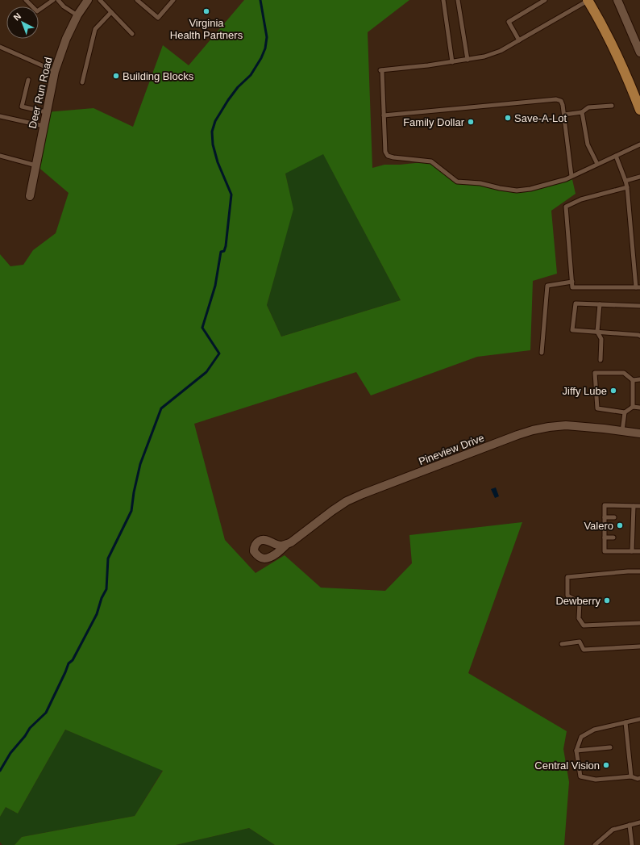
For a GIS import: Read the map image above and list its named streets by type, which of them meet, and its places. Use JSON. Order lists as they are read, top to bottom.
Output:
{
  "streets": {
    "street": ["Deer Run Road", "Pineview Drive"]
  },
  "places": [
    "Virginia Health Partners",
    "Building Blocks",
    "Save-A-Lot",
    "Family Dollar",
    "Jiffy Lube",
    "Valero",
    "Dewberry",
    "Central Vision"
  ],
  "north": "top left"
}
